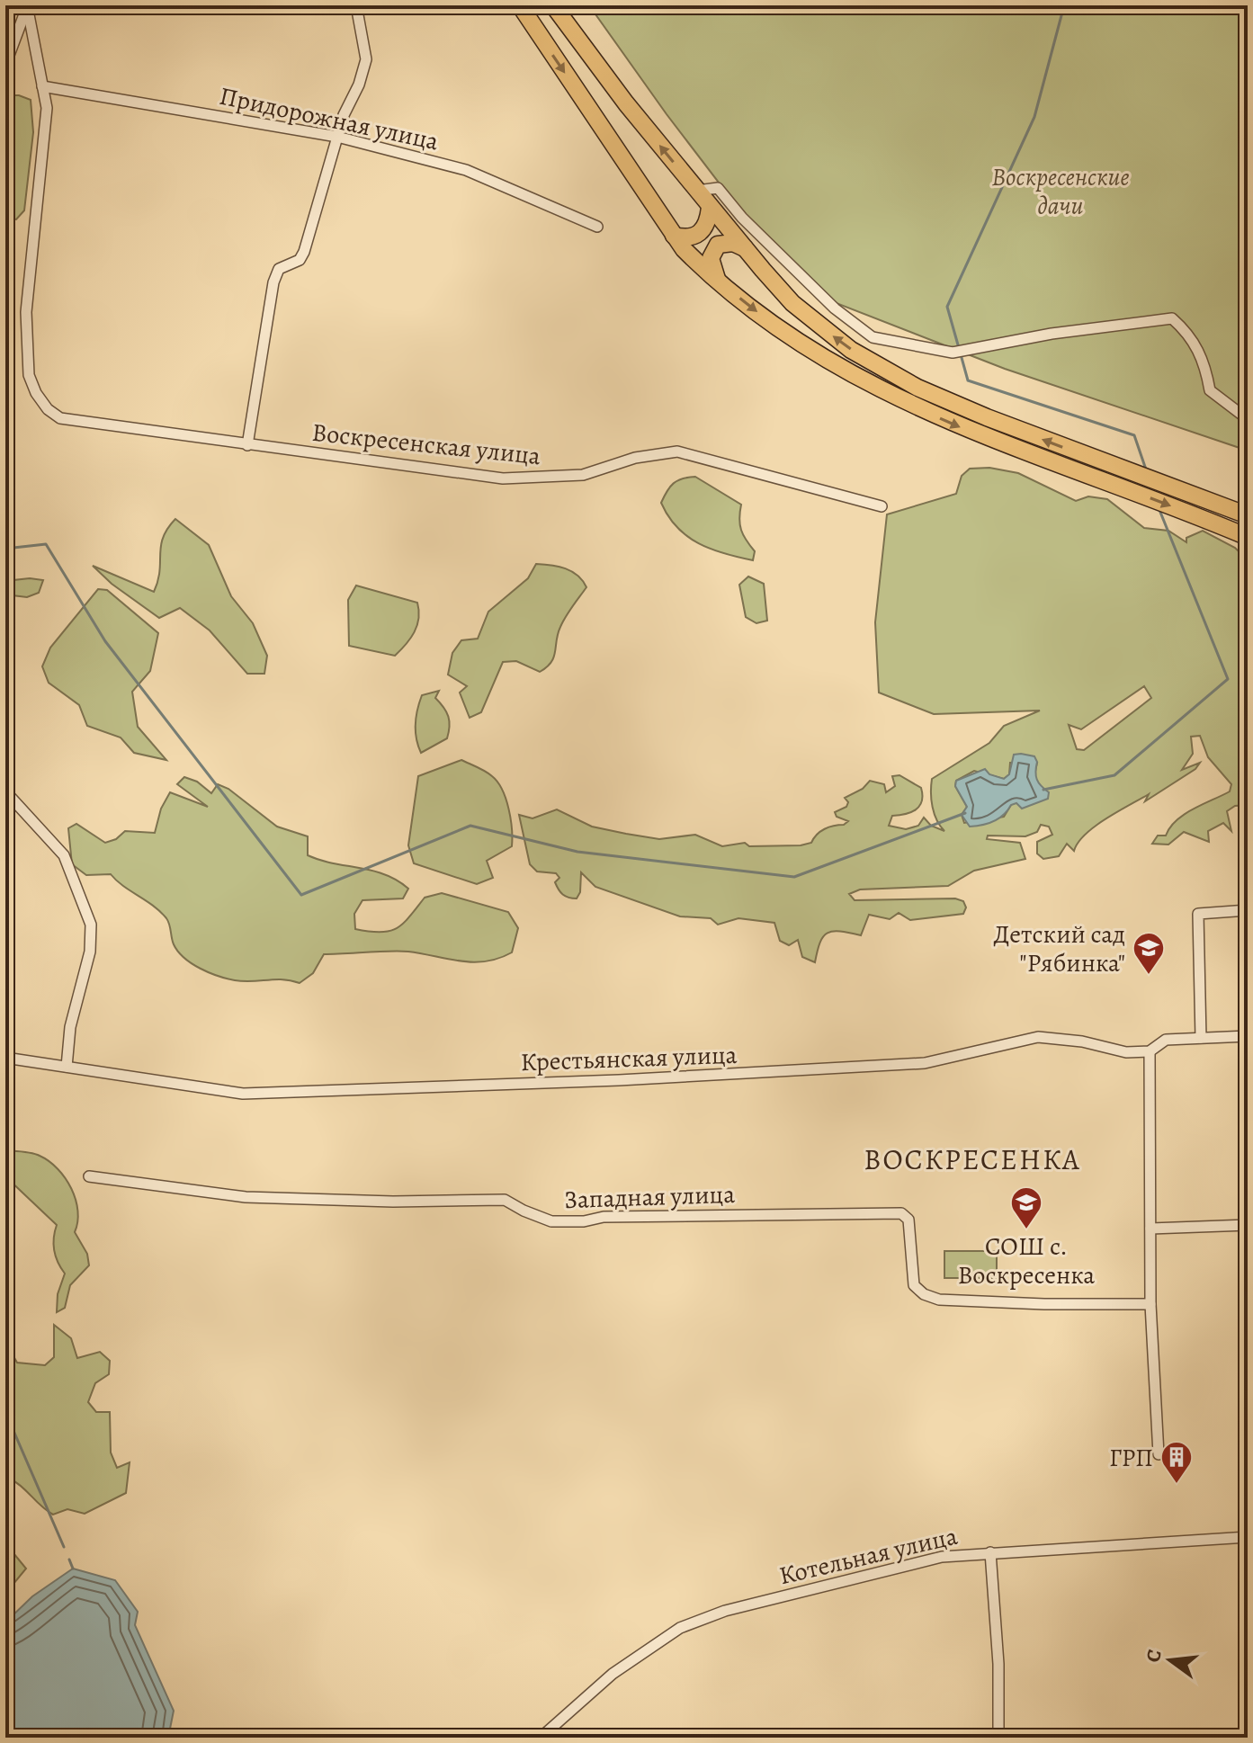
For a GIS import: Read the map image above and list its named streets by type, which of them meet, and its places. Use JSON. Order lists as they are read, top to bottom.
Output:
{
  "streets": {
    "street": [
      "Придорожная улица",
      "Воскресенская улица",
      "Крестьянская улица",
      "Западная улица",
      "Котельная улица"
    ]
  },
  "crossings": [
    ["Придорожная улица", "Воскресенская улица"]
  ],
  "districts": ["ВОСКРЕСЕНКА"],
  "parks": ["Воскресенские дачи"],
  "places": {
    "school or university": ["Детский сад \"Рябинка\"", "СОШ с. Воскресенка"],
    "building": ["ГРП"]
  },
  "north": "left"
}
